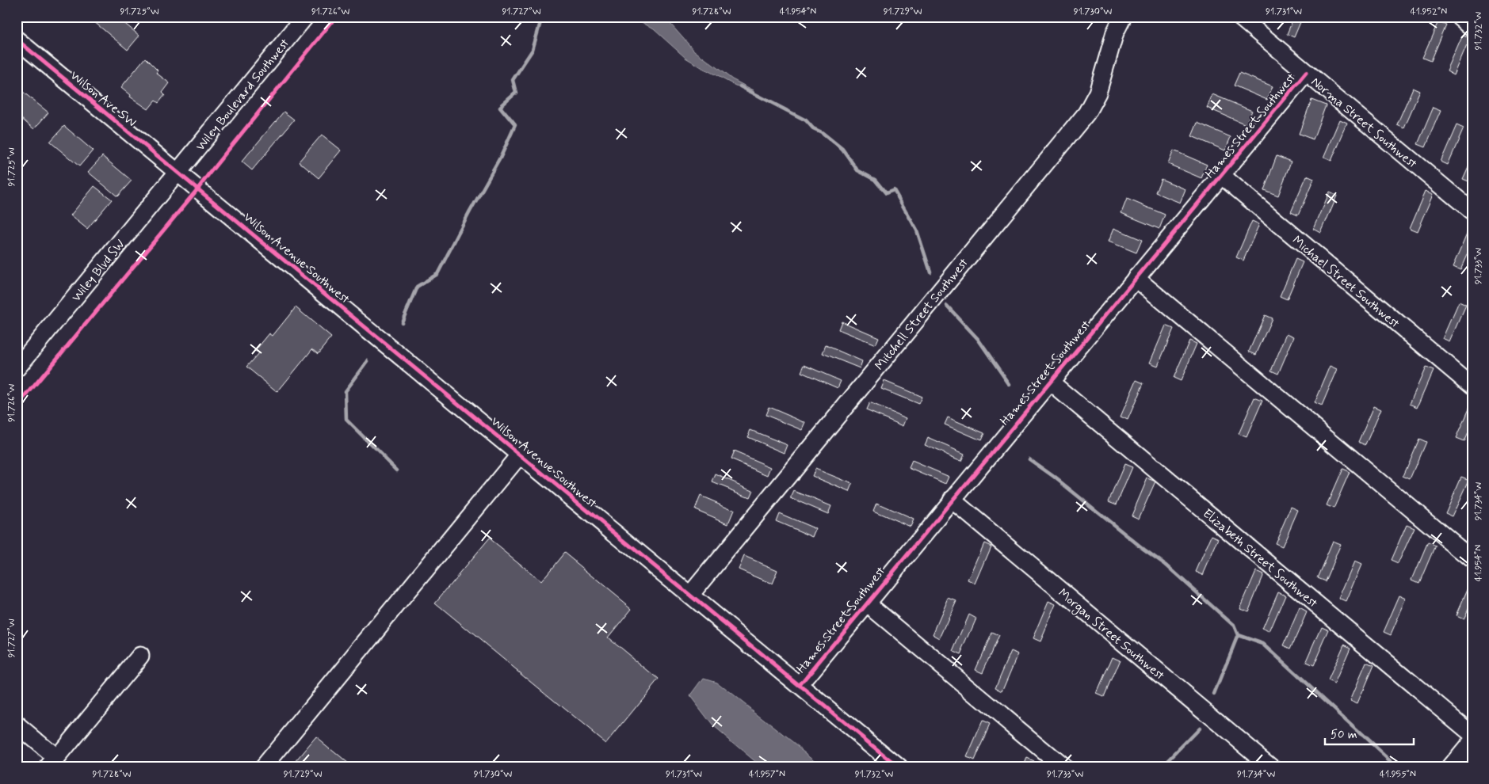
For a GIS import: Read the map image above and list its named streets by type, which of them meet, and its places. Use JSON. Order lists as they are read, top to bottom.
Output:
{
  "streets": {
    "street": [
      "Wiley Boulevard Southwest",
      "Wilson Ave SW",
      "Norma Street Southwest",
      "Hames Street Southwest",
      "Wilson Avenue Southwest",
      "Wiley Blvd SW",
      "Michael Street Southwest",
      "Mitchell Street Southwest",
      "Elizabeth Street Southwest",
      "Morgan Street Southwest"
    ]
  },
  "crossings": [
    ["Wiley Boulevard Southwest", "Wilson Ave SW"],
    ["Wiley Boulevard Southwest", "Wilson Avenue Southwest"],
    ["Wiley Boulevard Southwest", "Wiley Blvd SW"],
    ["Wilson Ave SW", "Wilson Avenue Southwest"],
    ["Wilson Ave SW", "Wiley Blvd SW"],
    ["Norma Street Southwest", "Hames Street Southwest"],
    ["Hames Street Southwest", "Wilson Avenue Southwest"],
    ["Hames Street Southwest", "Michael Street Southwest"],
    ["Hames Street Southwest", "Elizabeth Street Southwest"],
    ["Hames Street Southwest", "Morgan Street Southwest"],
    ["Wilson Avenue Southwest", "Wiley Blvd SW"],
    ["Wilson Avenue Southwest", "Mitchell Street Southwest"]
  ],
  "scale_bar": "50 m",
  "coordinates": [
    "91.725°W",
    "91.726°W",
    "91.727°W",
    "91.728°W",
    "41.954°N",
    "91.729°W",
    "91.730°W",
    "91.731°W",
    "41.952°N",
    "91.732°W",
    "91.733°W",
    "91.734°W",
    "41.957°N",
    "41.955°N"
  ]
}
